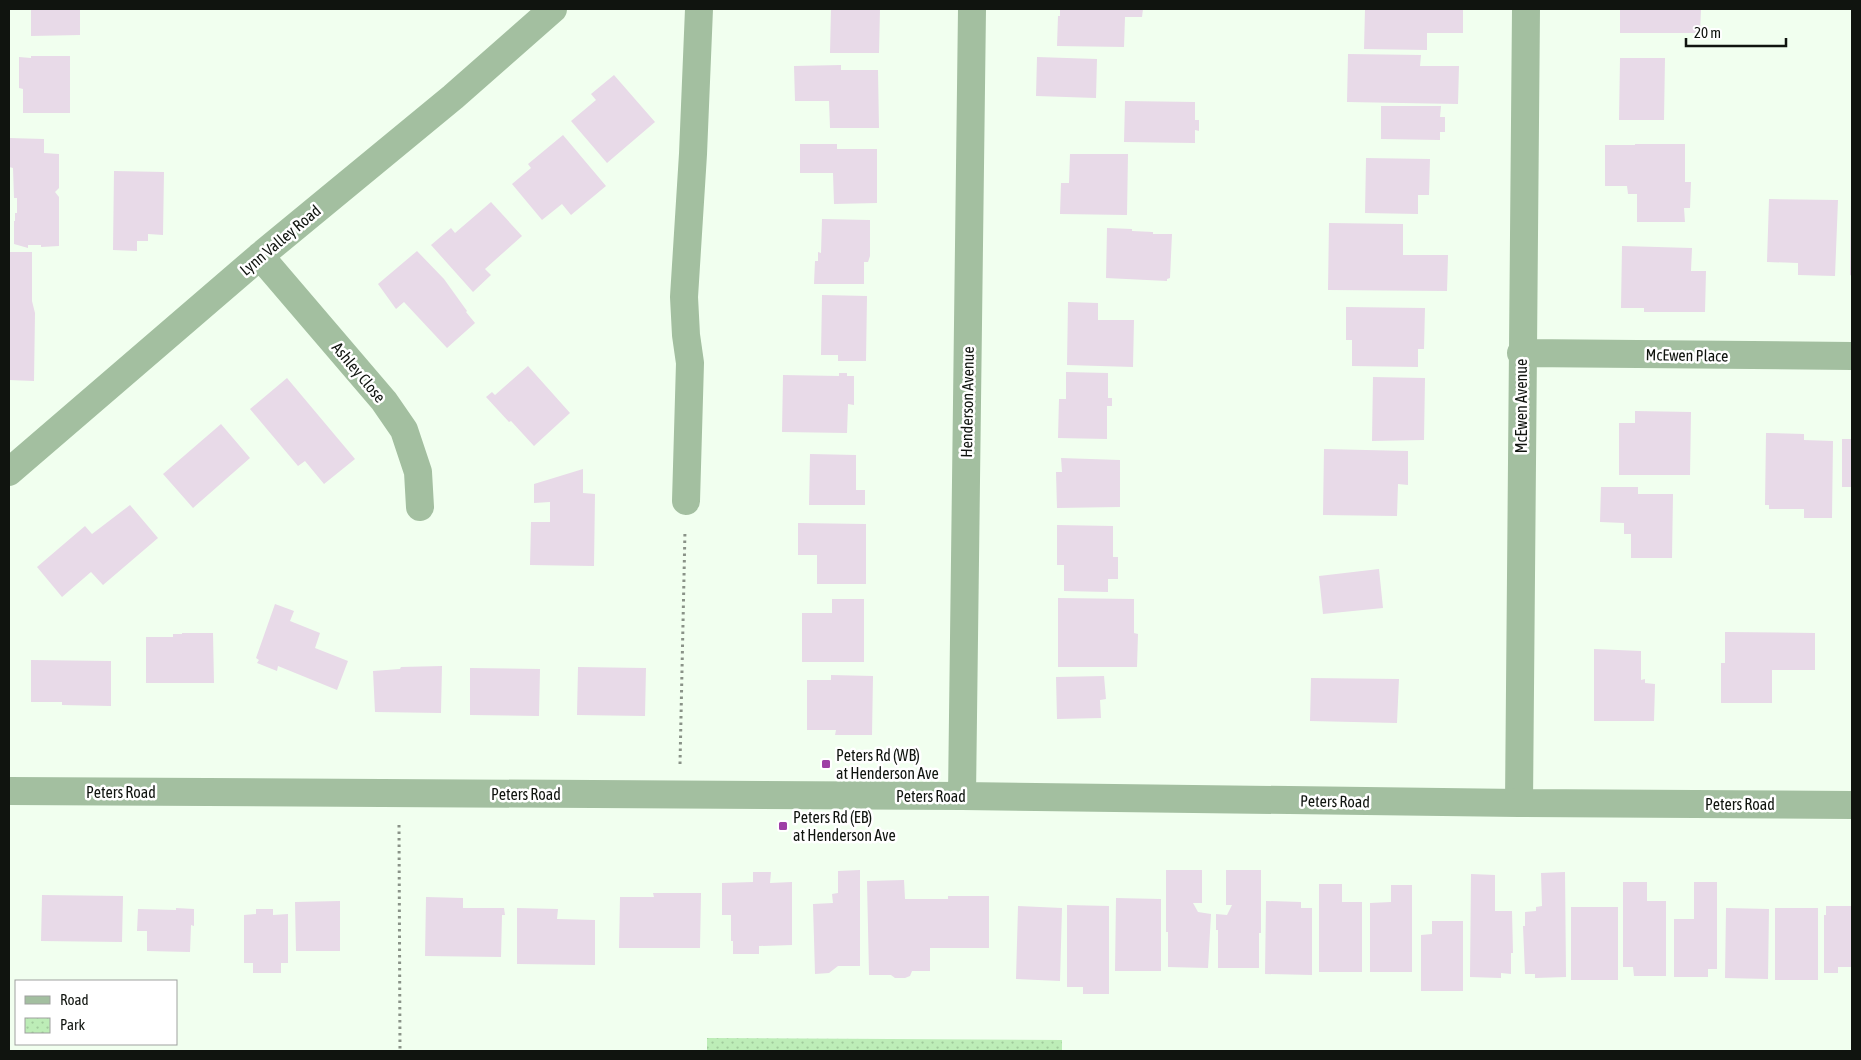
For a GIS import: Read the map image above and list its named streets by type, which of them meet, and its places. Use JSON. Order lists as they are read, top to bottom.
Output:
{
  "streets": {
    "street": [
      "Lynn Valley Road",
      "McEwen Place",
      "Ashley Close",
      "Henderson Avenue",
      "McEwen Avenue",
      "Peters Road"
    ]
  },
  "crossings": [
    ["Lynn Valley Road", "Ashley Close"],
    ["McEwen Place", "McEwen Avenue"],
    ["Henderson Avenue", "Peters Road"],
    ["McEwen Avenue", "Peters Road"]
  ],
  "places": {
    "transit": ["Peters Rd (WB) at Henderson Ave", "Peters Rd (EB) at Henderson Ave"]
  },
  "legend": ["Road", "Park"],
  "scale_bar": "20 m"
}
